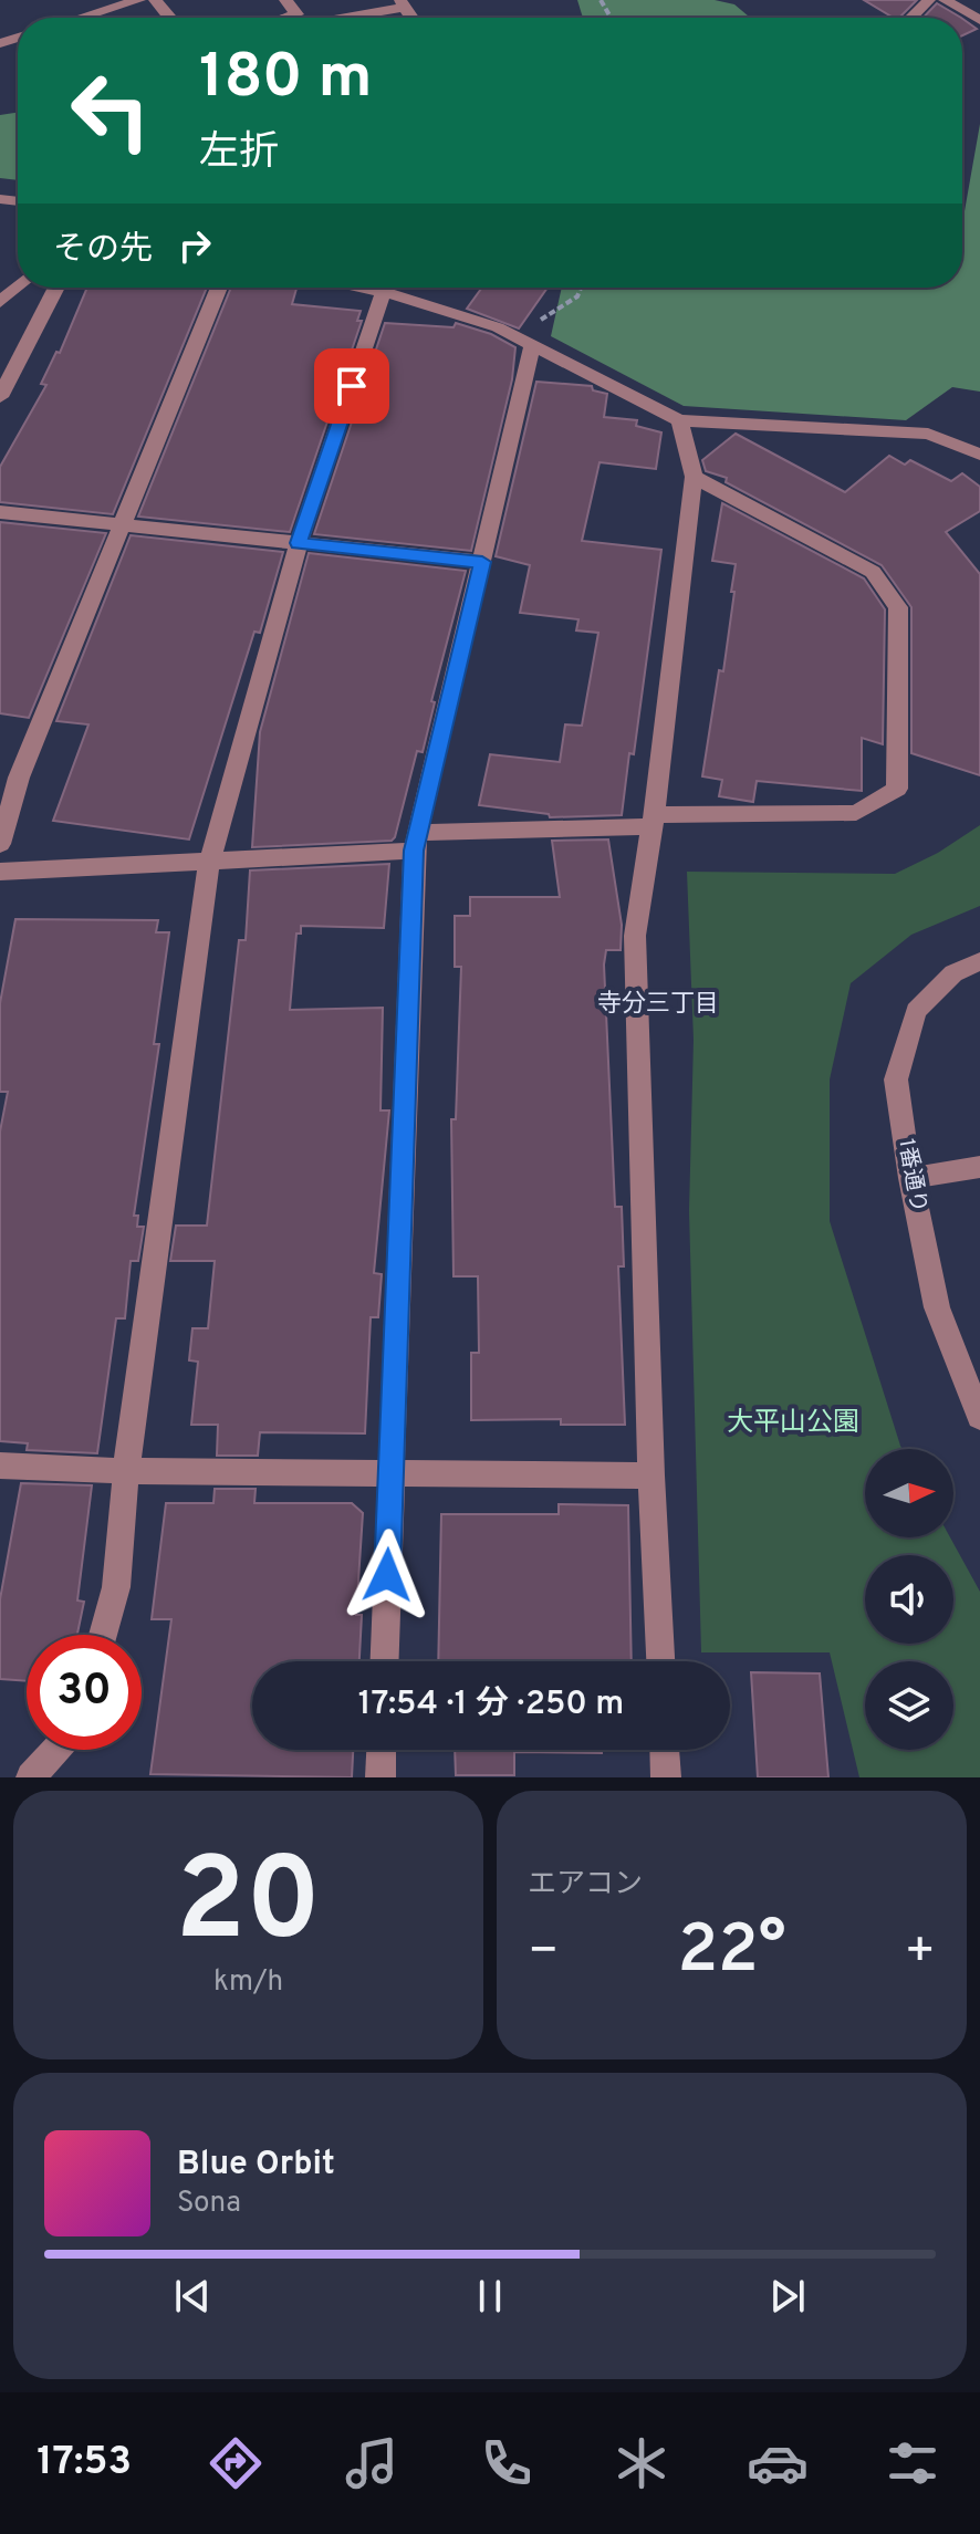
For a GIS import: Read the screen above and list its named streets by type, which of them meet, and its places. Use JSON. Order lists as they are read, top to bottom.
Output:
{
  "streets": {
    "street": ["1番通り"]
  },
  "districts": ["寺分三丁目"],
  "parks": ["大平山公園"],
  "north": "right",
  "page": {
    "turn": ["180 m", "左折"],
    "then": "その先",
    "limit": "30",
    "trip": "17:54 · 1 分 · 250 m",
    "tile": [
      ["20", "km/h"],
      "エアコン"
    ],
    "heat": ["−", "22°", "+"],
    "song": ["Blue Orbit", "Sona"],
    "tabs": "17:53"
  }
}
